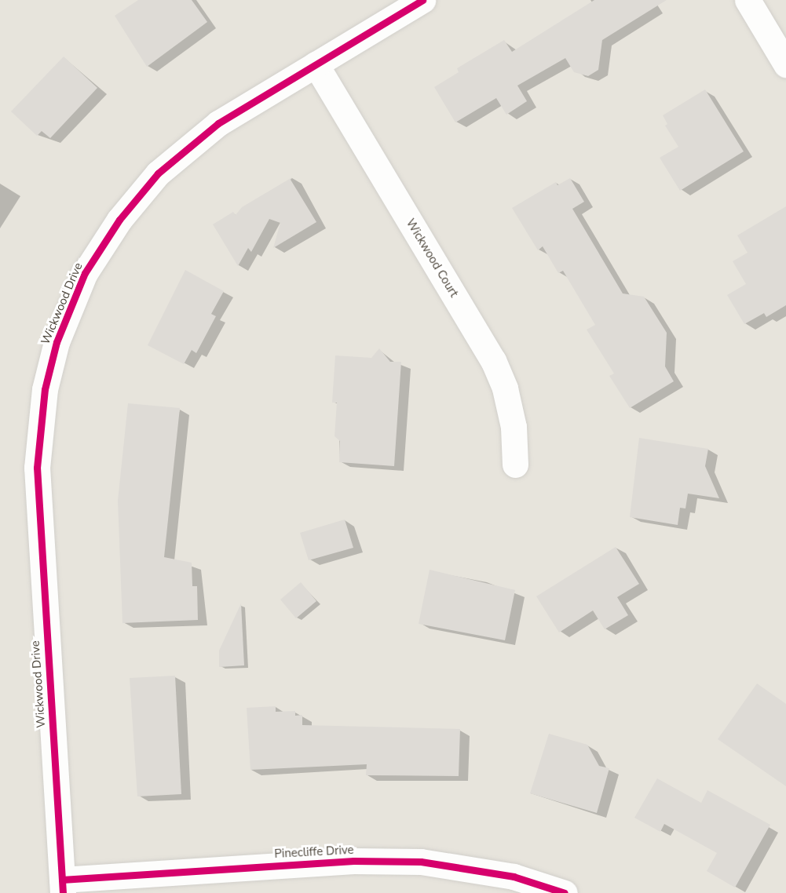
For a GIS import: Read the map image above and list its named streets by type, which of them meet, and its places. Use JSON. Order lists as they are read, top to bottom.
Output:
{
  "streets": {
    "street": ["Wickwood Court", "Wickwood Drive", "Pinecliffe Drive"]
  },
  "crossings": [
    ["Wickwood Court", "Wickwood Drive"],
    ["Wickwood Drive", "Pinecliffe Drive"]
  ]
}
